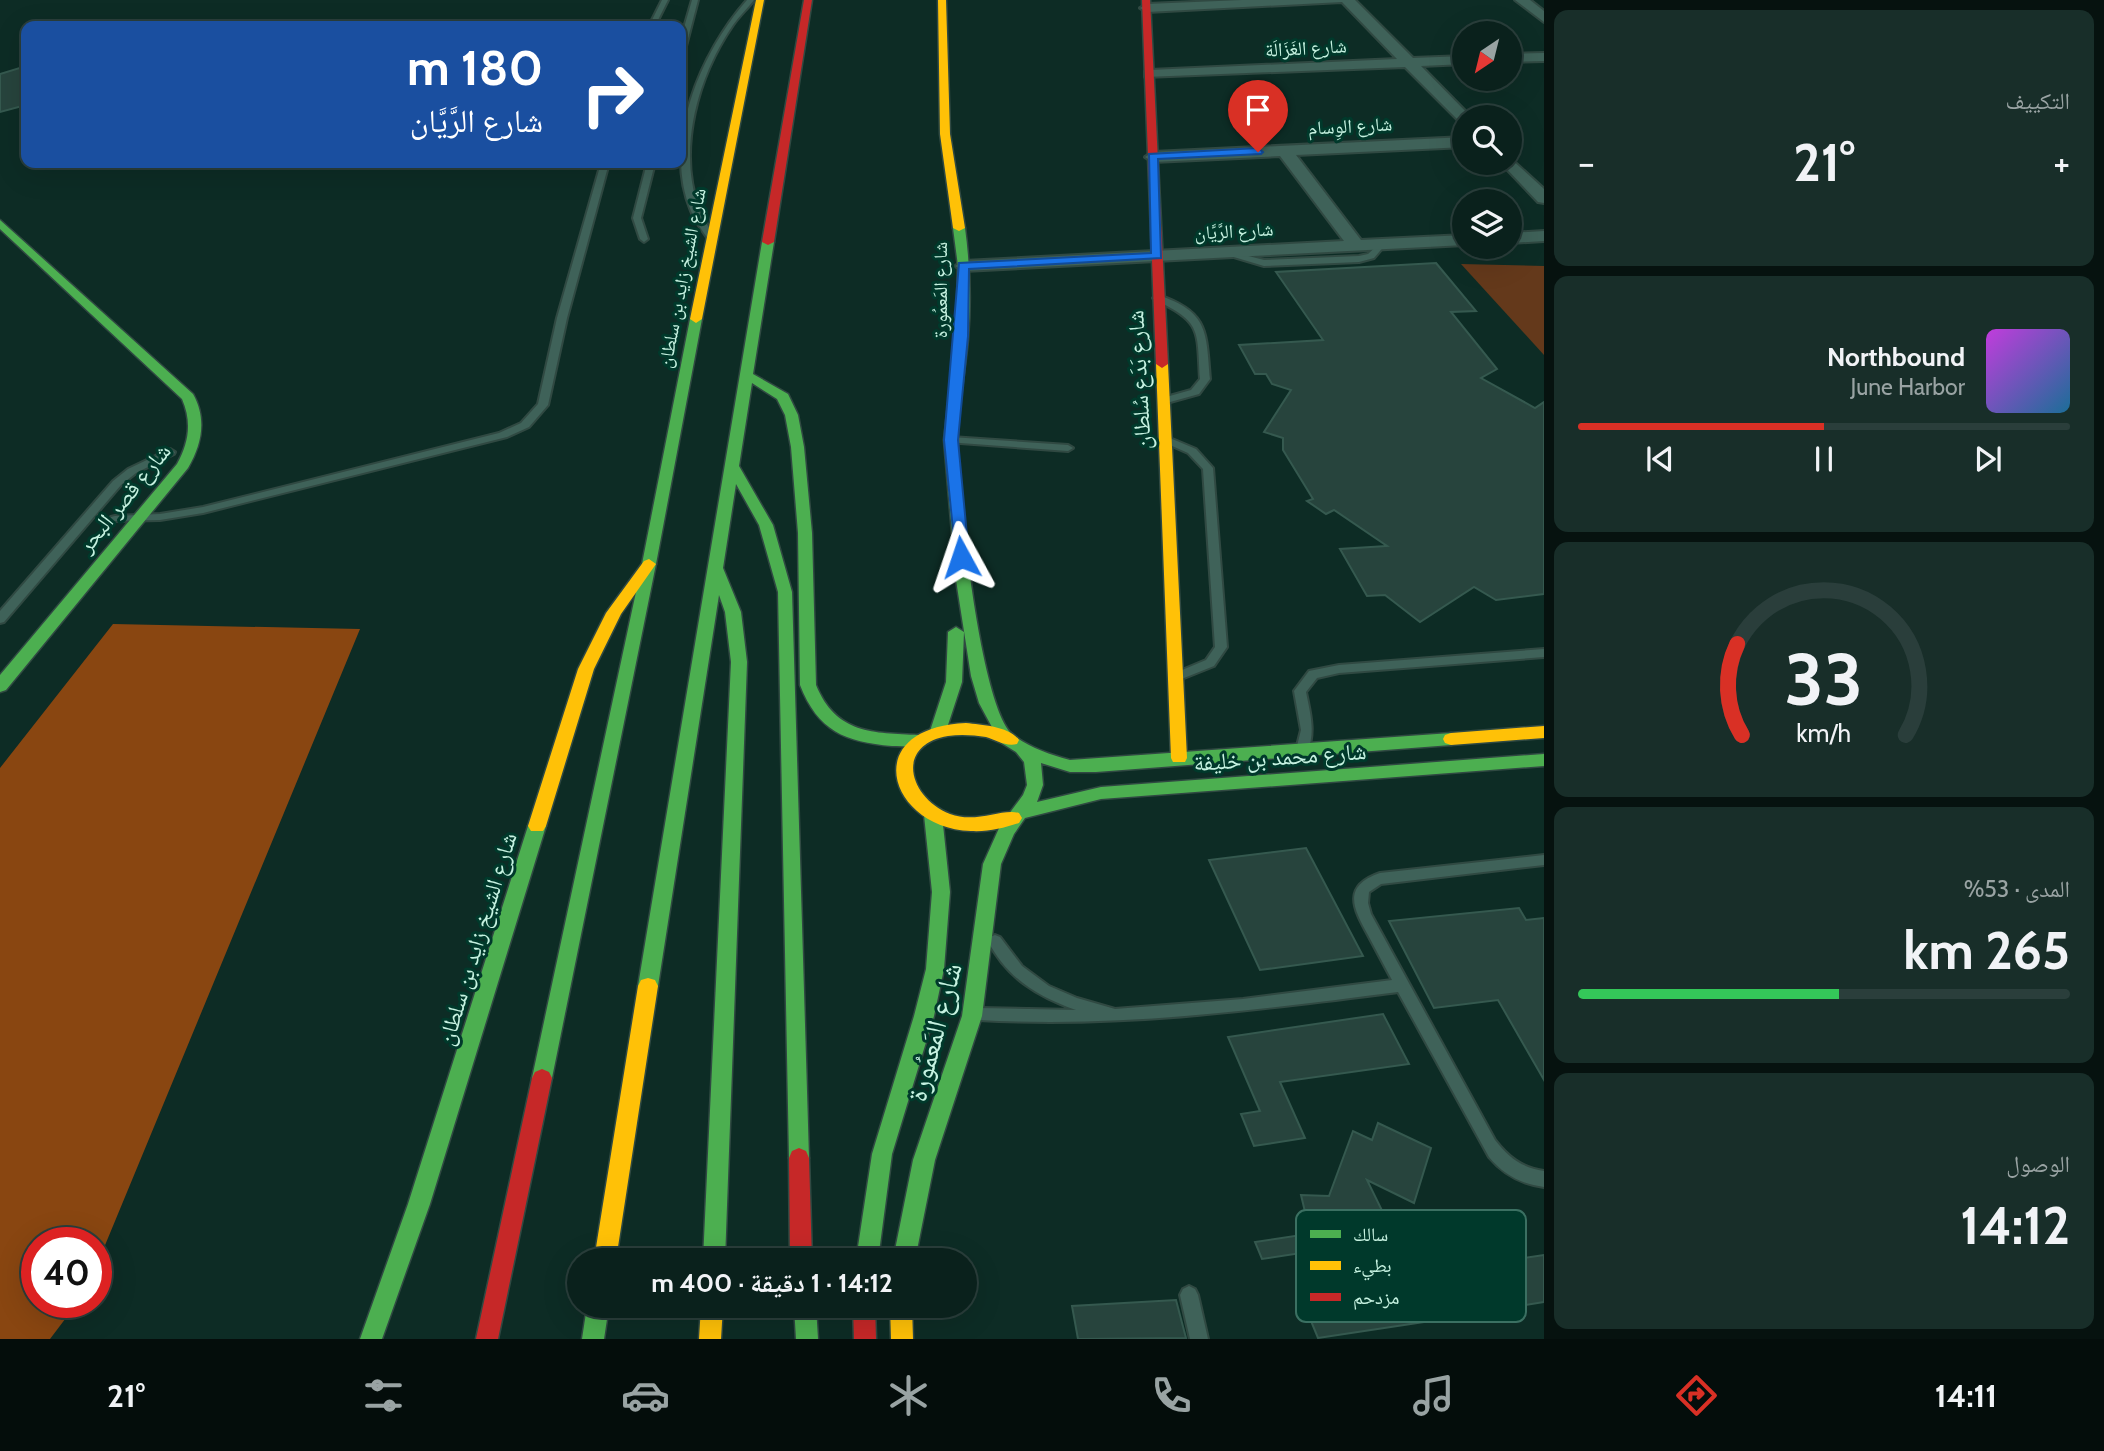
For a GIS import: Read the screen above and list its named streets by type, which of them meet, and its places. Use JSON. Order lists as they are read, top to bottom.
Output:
{
  "streets": {
    "main road": [
      "شارع الشيخ زايد بن سلطان",
      "شارع المَعمُورة",
      "شارع بَدَع سُلطان",
      "شارع قصر البحر",
      "شارع محمد بن خليفة"
    ],
    "street": ["شارع الغَزَالَة", "شارع الوِسام", "شارع الرَّيَّان"]
  },
  "crossings": [
    ["شارع الغَزَالَة", "شارع بَدَع سُلطان"],
    ["شارع الوِسام", "شارع بَدَع سُلطان"],
    ["شارع الرَّيَّان", "شارع المَعمُورة"],
    ["شارع الرَّيَّان", "شارع بَدَع سُلطان"],
    ["شارع المَعمُورة", "شارع محمد بن خليفة"],
    ["شارع بَدَع سُلطان", "شارع محمد بن خليفة"]
  ],
  "legend": ["سالك", "بطيء", "مزدحم"],
  "north": "bottom left",
  "page": {
    "tile": [
      "التكييف",
      ["المدى · 53%", "265 km"],
      ["الوصول", "14:12"]
    ],
    "turn": ["180 m", "شارع الرَّيَّان"],
    "heat": ["−", "21°", "+"],
    "song": ["Northbound", "June Harbor"],
    "limit": "40",
    "trip": "14:12 · 1 دقيقة · 400 m",
    "tabs": ["14:11", "21°"],
    "gauge": ["33", "km/h"]
  }
}
